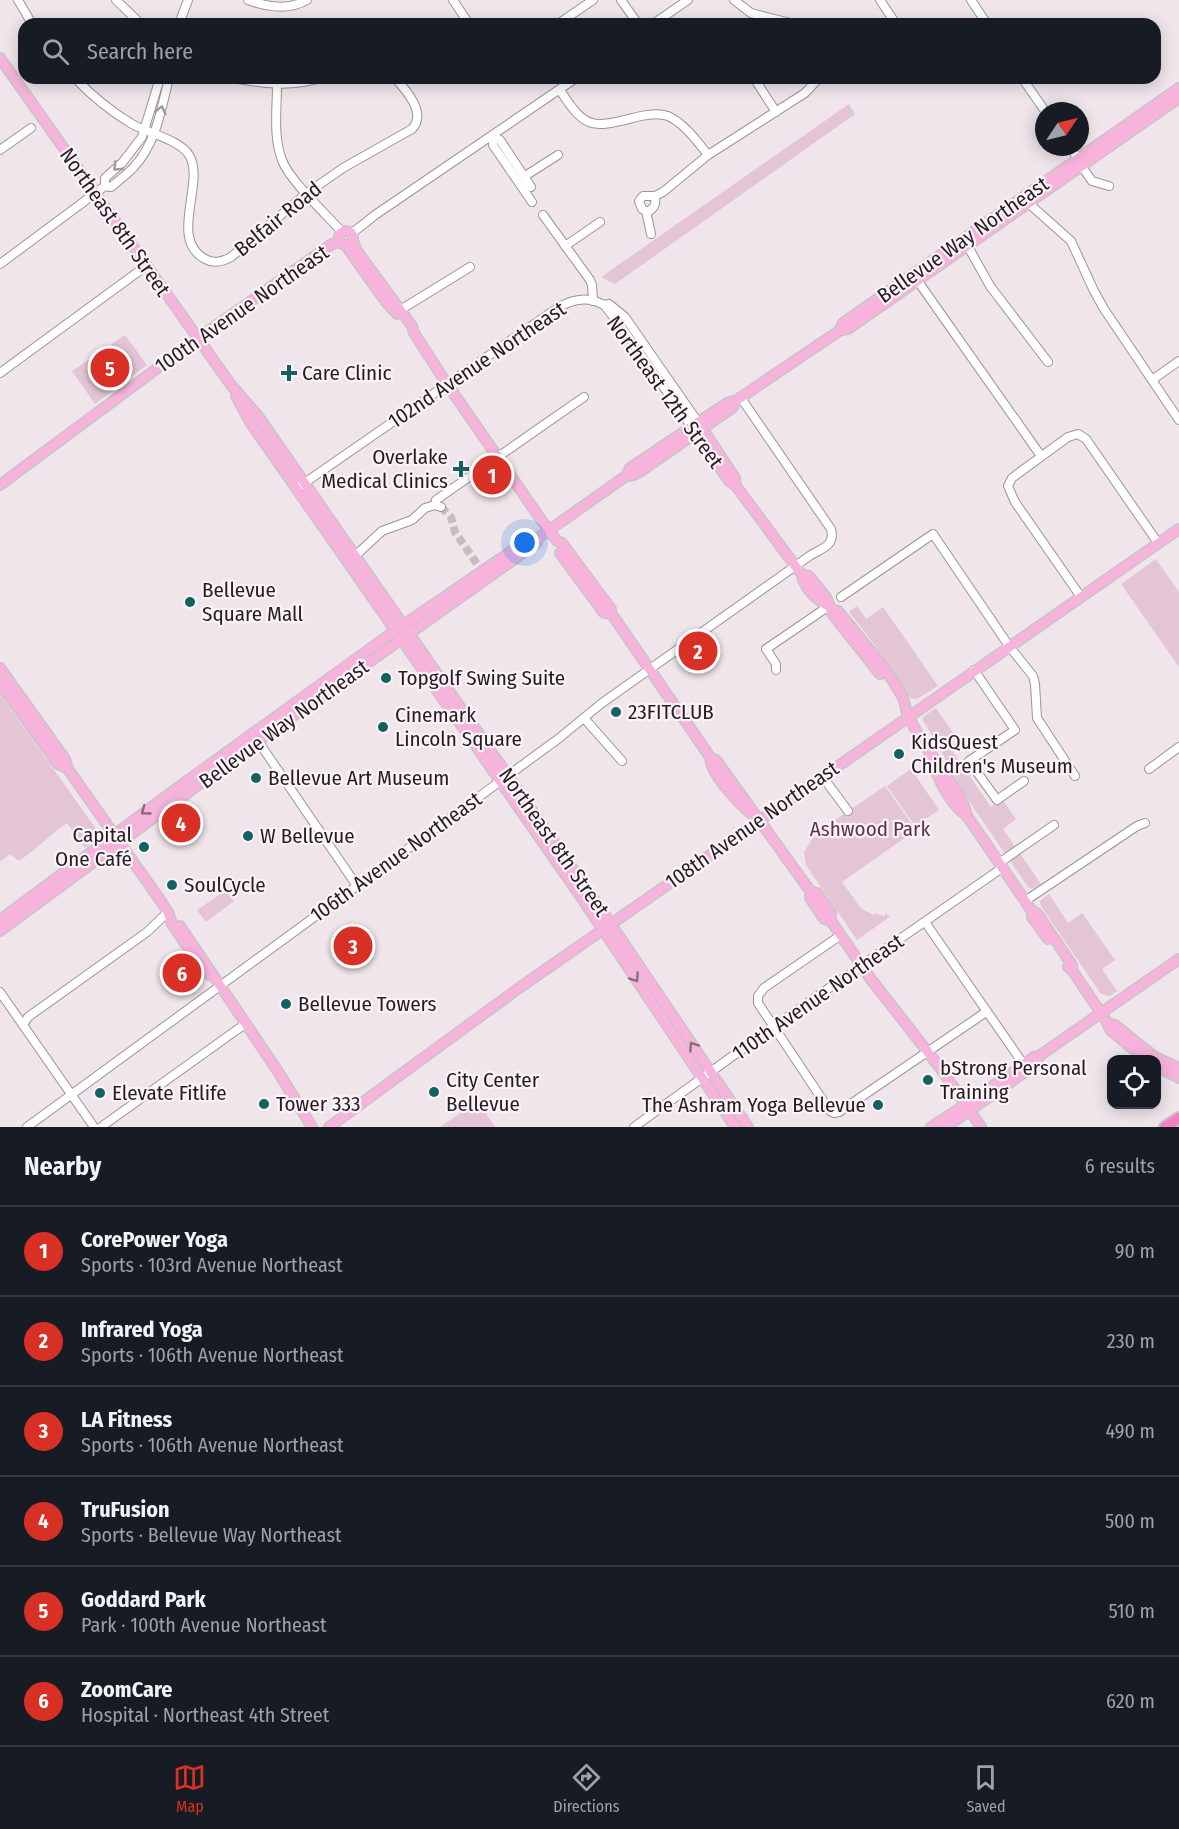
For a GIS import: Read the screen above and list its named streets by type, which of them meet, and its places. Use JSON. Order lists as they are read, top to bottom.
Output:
{
  "streets": {
    "main road": [
      "Northeast 8th Street",
      "Bellevue Way Northeast",
      "100th Avenue Northeast",
      "Northeast 12th Street",
      "108th Avenue Northeast"
    ],
    "street": [
      "Belfair Road",
      "102nd Avenue Northeast",
      "106th Avenue Northeast",
      "110th Avenue Northeast"
    ]
  },
  "crossings": [
    ["Northeast 8th Street", "Bellevue Way Northeast"],
    ["Northeast 8th Street", "100th Avenue Northeast"],
    ["Northeast 8th Street", "102nd Avenue Northeast"],
    ["Northeast 8th Street", "108th Avenue Northeast"],
    ["Northeast 8th Street", "106th Avenue Northeast"],
    ["Northeast 8th Street", "110th Avenue Northeast"],
    ["Bellevue Way Northeast", "Northeast 12th Street"],
    ["Bellevue Way Northeast", "106th Avenue Northeast"],
    ["102nd Avenue Northeast", "Northeast 12th Street"],
    ["Northeast 12th Street", "108th Avenue Northeast"],
    ["Northeast 12th Street", "106th Avenue Northeast"],
    ["Northeast 12th Street", "110th Avenue Northeast"]
  ],
  "parks": ["Ashwood Park"],
  "places": {
    "health": ["Care Clinic", "Overlake Medical Clinics"],
    "other": [
      "Bellevue Square Mall",
      "Topgolf Swing Suite",
      "23FITCLUB",
      "Cinemark Lincoln Square",
      "KidsQuest Children's Museum",
      "Bellevue Art Museum",
      "W Bellevue",
      "Capital One Café",
      "SoulCycle",
      "Bellevue Towers",
      "bStrong Personal Training",
      "City Center Bellevue",
      "Elevate Fitlife",
      "Tower 333",
      "The Ashram Yoga Bellevue"
    ]
  },
  "north": "top right",
  "page": {
    "search": "Search here",
    "pins": [
      "5",
      "1",
      "2",
      "4",
      "3",
      "6"
    ],
    "heading": ["Nearby", "6 results"],
    "list": [
      {
        "mark": "1",
        "name": "CorePower Yoga",
        "note": "Sports · 103rd Avenue Northeast",
        "value": "90 m"
      },
      {
        "mark": "2",
        "name": "Infrared Yoga",
        "note": "Sports · 106th Avenue Northeast",
        "value": "230 m"
      },
      {
        "mark": "3",
        "name": "LA Fitness",
        "note": "Sports · 106th Avenue Northeast",
        "value": "490 m"
      },
      {
        "mark": "4",
        "name": "TruFusion",
        "note": "Sports · Bellevue Way Northeast",
        "value": "500 m"
      },
      {
        "mark": "5",
        "name": "Goddard Park",
        "note": "Park · 100th Avenue Northeast",
        "value": "510 m"
      },
      {
        "mark": "6",
        "name": "ZoomCare",
        "note": "Hospital · Northeast 4th Street",
        "value": "620 m"
      }
    ],
    "nav": ["Map", "Directions", "Saved"]
  }
}
